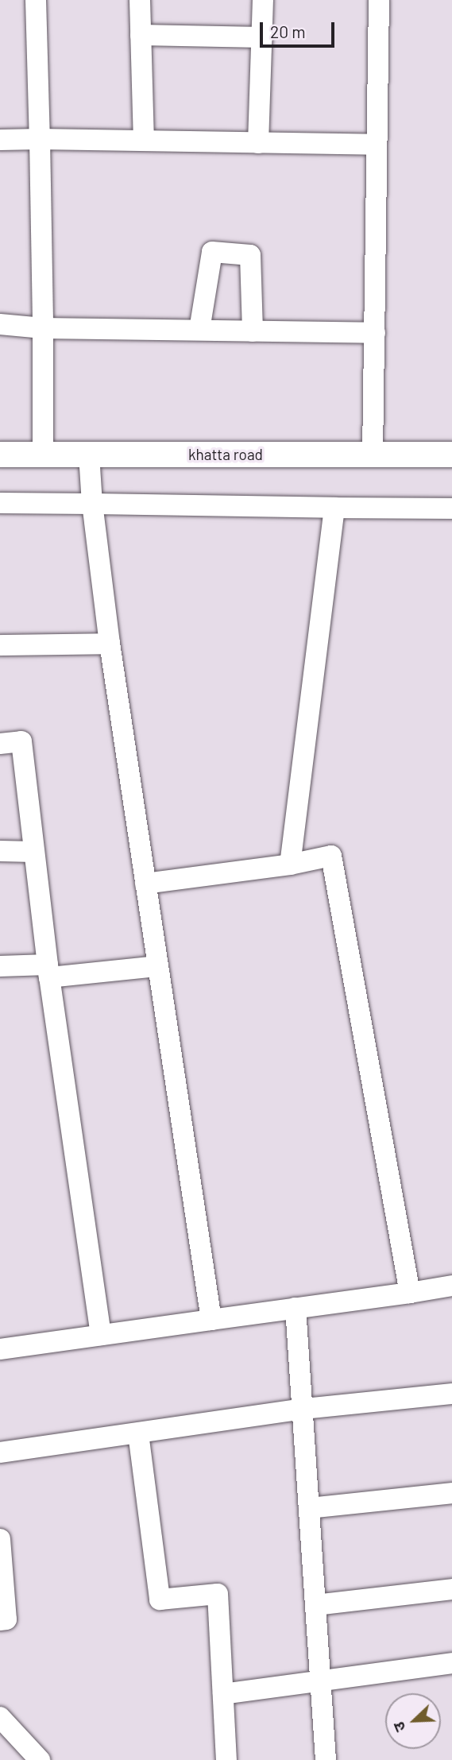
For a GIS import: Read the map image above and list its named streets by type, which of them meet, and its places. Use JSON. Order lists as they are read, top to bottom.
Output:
{
  "streets": {
    "street": ["khatta road"]
  },
  "scale_bar": "20 m",
  "north": "bottom left"
}
